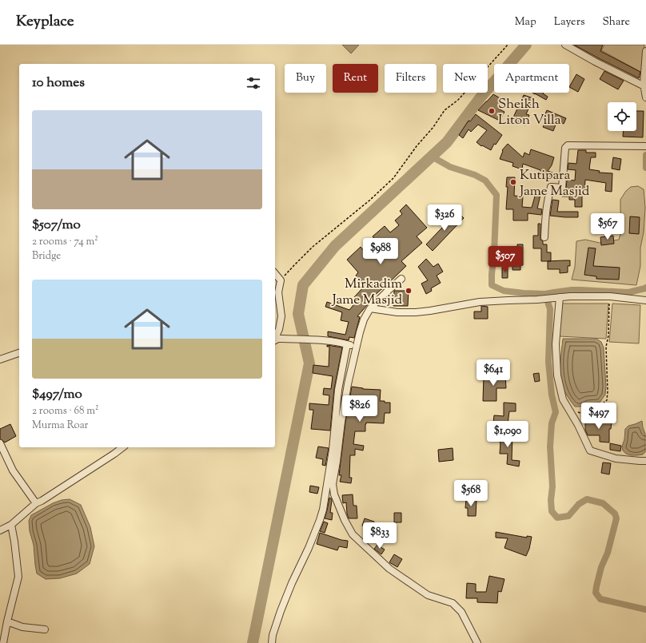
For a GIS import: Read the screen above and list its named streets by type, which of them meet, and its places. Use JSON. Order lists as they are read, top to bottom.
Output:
{
  "places": ["Sheikh Liton Villa", "Kutipara Jame Masjid", "Mirkadim Jame Masjid"],
  "page": {
    "header": "Keyplace",
    "nav": ["Map", "Layers", "Share"],
    "chip": [
      "Buy",
      "Rent",
      "Filters",
      "New",
      "Apartment"
    ],
    "heading": "10 homes",
    "list": [
      {
        "name": "$507/mo",
        "note": "2 rooms · 74 m² · Bridge"
      },
      {
        "name": "$497/mo",
        "note": "2 rooms · 68 m² · Murma Roar"
      }
    ],
    "price": [
      "$326",
      "$567",
      "$988",
      "$507",
      "$641",
      "$826",
      "$497",
      "$1,090",
      "$568",
      "$833"
    ]
  }
}
